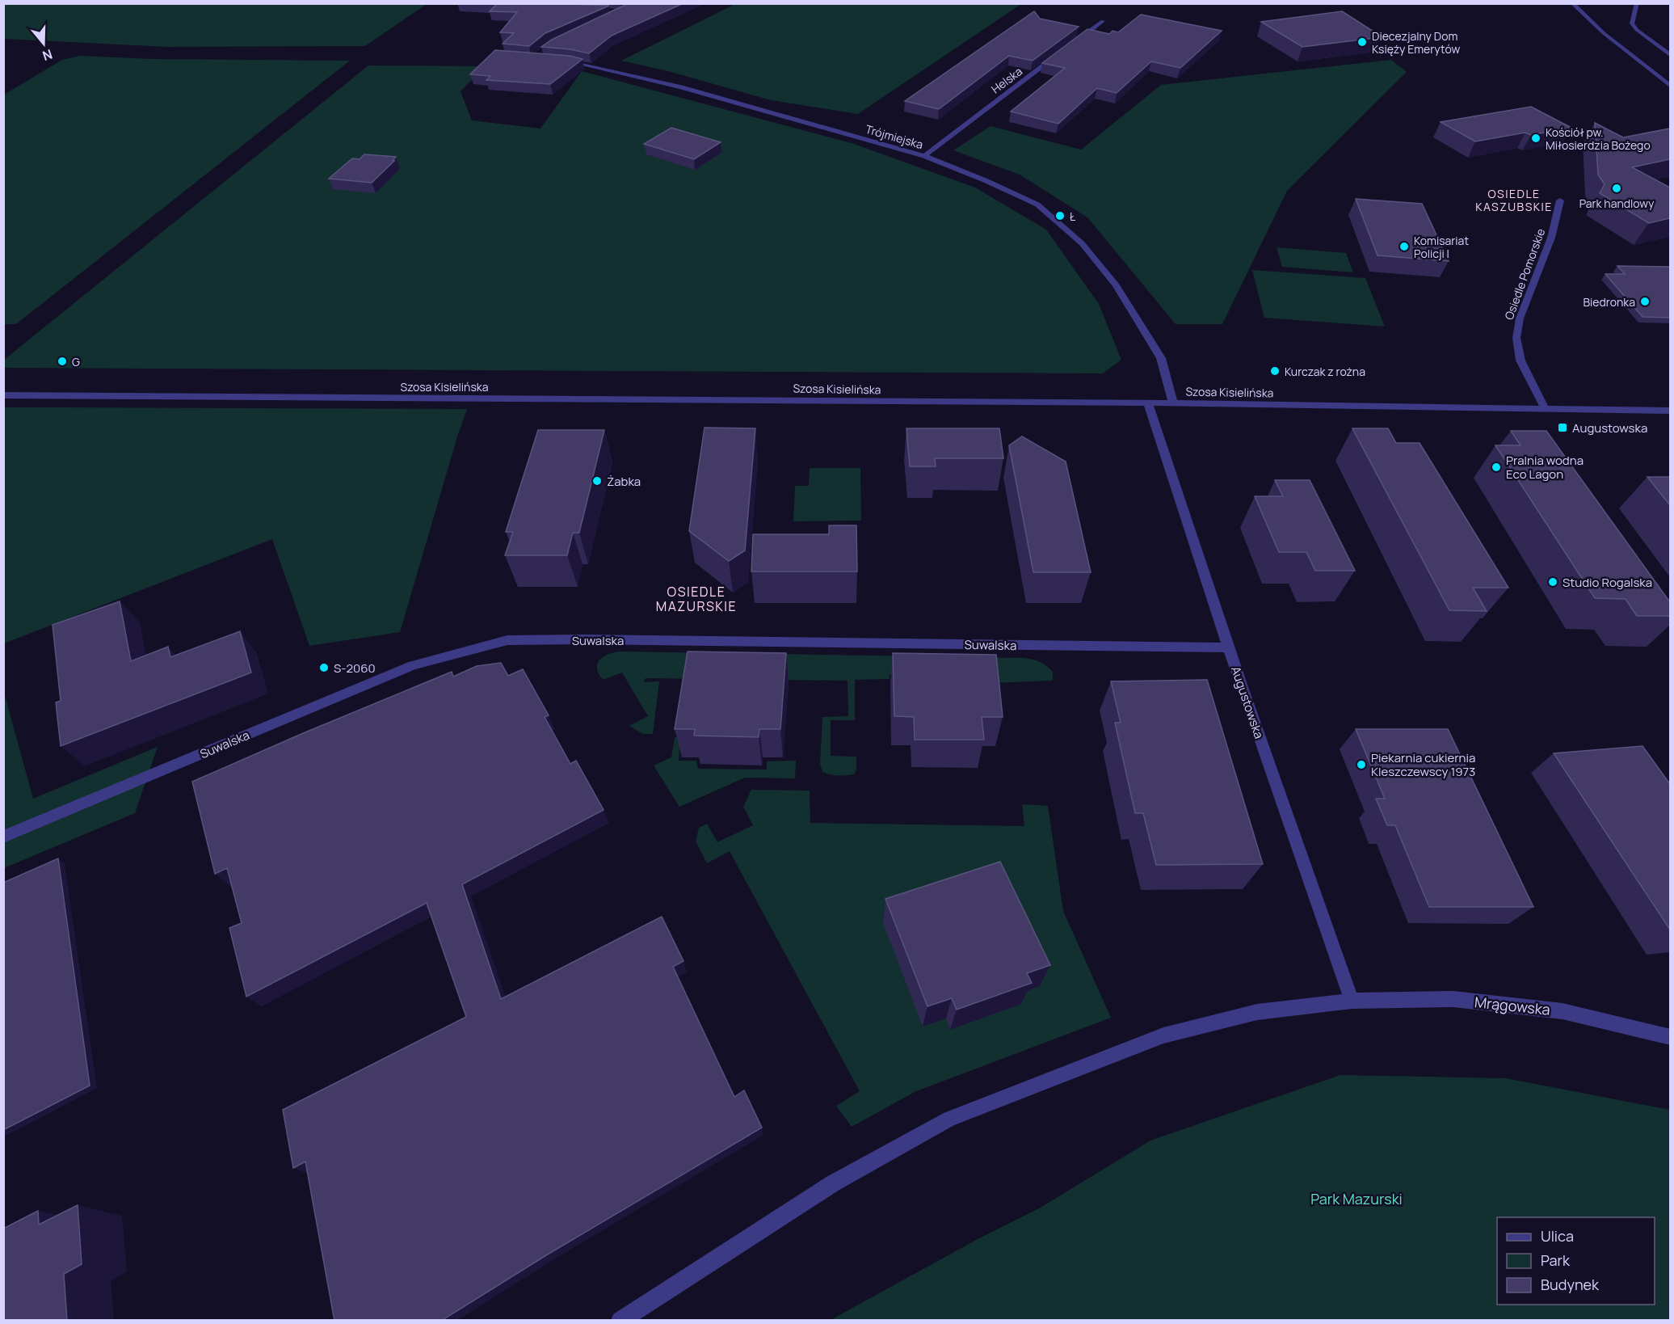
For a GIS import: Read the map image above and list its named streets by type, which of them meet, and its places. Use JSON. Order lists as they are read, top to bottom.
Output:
{
  "streets": {
    "street": [
      "Helska",
      "Trójmiejska",
      "Osiedle Pomorskie",
      "Szosa Kisielińska",
      "Suwalska",
      "Augustowska",
      "Mrągowska"
    ]
  },
  "crossings": [
    ["Helska", "Trójmiejska"],
    ["Trójmiejska", "Szosa Kisielińska"],
    ["Osiedle Pomorskie", "Szosa Kisielińska"],
    ["Szosa Kisielińska", "Augustowska"],
    ["Suwalska", "Augustowska"],
    ["Augustowska", "Mrągowska"]
  ],
  "districts": ["OSIEDLE KASZUBSKIE", "OSIEDLE MAZURSKIE"],
  "parks": ["Park Mazurski"],
  "places": {
    "other": [
      "Diecezjalny Dom Księży Emerytów",
      "Kościół pw. Miłosierdzia Bożego",
      "Park handlowy",
      "Ł",
      "Komisariat Policji I",
      "Biedronka",
      "G",
      "Kurczak z rożna",
      "Pralnia wodna Eco Lagon",
      "Żabka",
      "Studio Rogalska",
      "S-2060",
      "Piekarnia cukiernia Kleszczewscy 1973"
    ],
    "transit": ["Augustowska"]
  },
  "legend": ["Ulica", "Park", "Budynek"],
  "north": "bottom"
}
